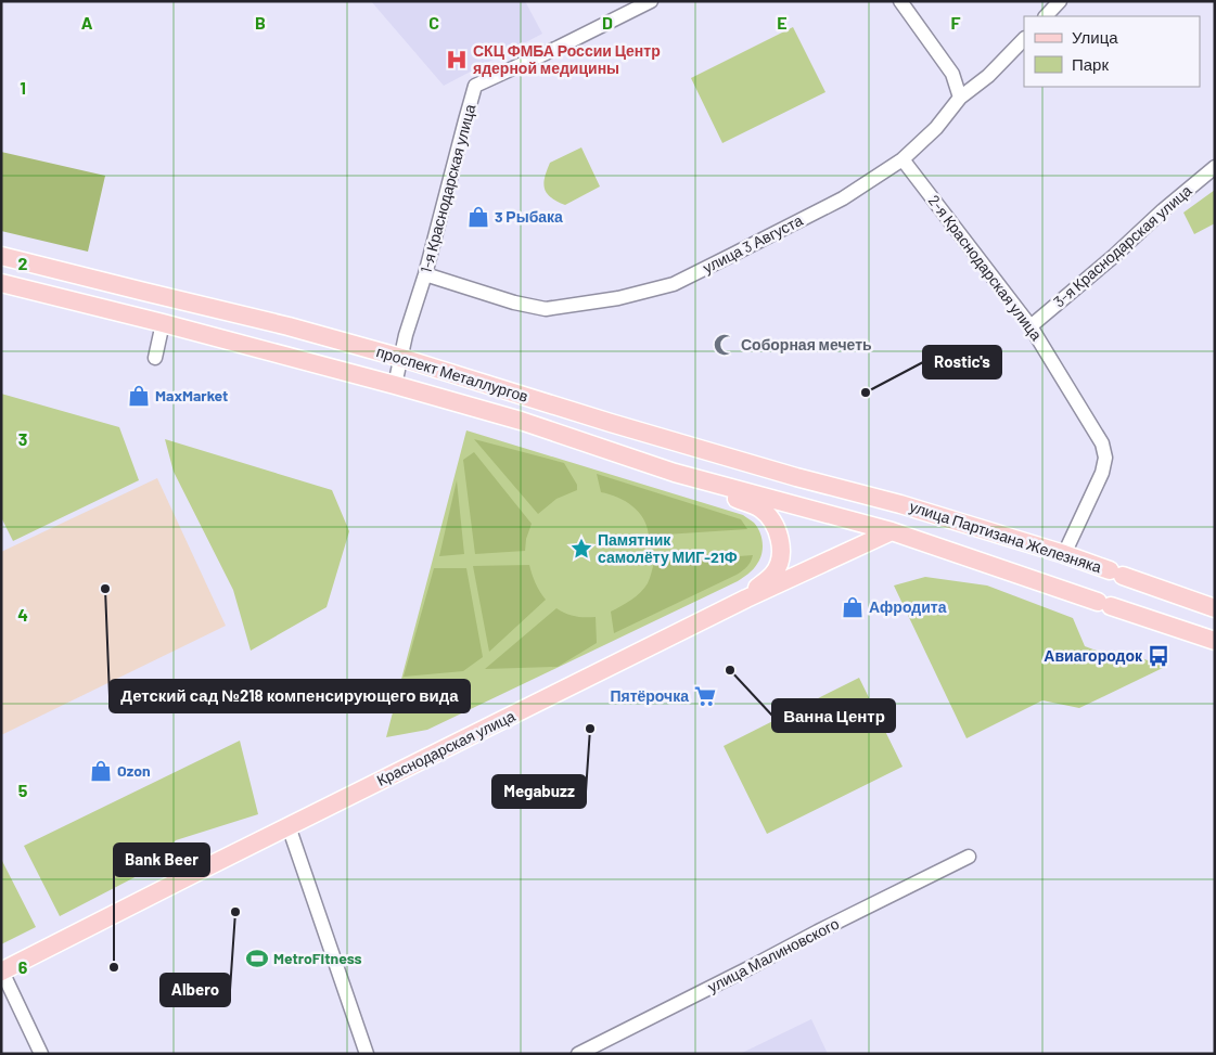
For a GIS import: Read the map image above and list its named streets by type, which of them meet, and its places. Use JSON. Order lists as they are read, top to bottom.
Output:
{
  "streets": {
    "main road": ["проспект Металлургов", "улица Партизана Железняка", "Краснодарская улица"],
    "street": [
      "1-я Краснодарская улица",
      "улица 3 Августа",
      "3-я Краснодарская улица",
      "2-я Краснодарская улица",
      "улица Малиновского"
    ]
  },
  "crossings": [
    ["1-я Краснодарская улица", "улица 3 Августа"],
    ["1-я Краснодарская улица", "проспект Металлургов"],
    ["улица 3 Августа", "2-я Краснодарская улица"],
    ["3-я Краснодарская улица", "2-я Краснодарская улица"],
    ["2-я Краснодарская улица", "улица Партизана Железняка"],
    ["проспект Металлургов", "улица Партизана Железняка"],
    ["проспект Металлургов", "Краснодарская улица"],
    ["улица Партизана Железняка", "Краснодарская улица"]
  ],
  "places": {
    "hospital": ["СКЦ ФМБА России Центр ядерной медицины"],
    "shop": [
      "3 Рыбака",
      "MaxMarket",
      "Афродита",
      "Ozon"
    ],
    "mosque": ["Соборная мечеть"],
    "other": [
      "Rostic's",
      "Детский сад №218 компенсирующего вида",
      "Ванна Центр",
      "Megabuzz",
      "Albero",
      "Bank Beer"
    ],
    "place": ["Памятник самолёту МИГ-21Ф"],
    "bus stop": ["Авиагородок"],
    "supermarket": ["Пятёрочка"],
    "sports": ["MetroFitness"]
  },
  "legend": ["Улица", "Парк"],
  "grid": {
    "columns": [
      "A",
      "B",
      "C",
      "D",
      "E",
      "F"
    ],
    "rows": [
      "1",
      "2",
      "3",
      "4",
      "5",
      "6"
    ]
  }
}
